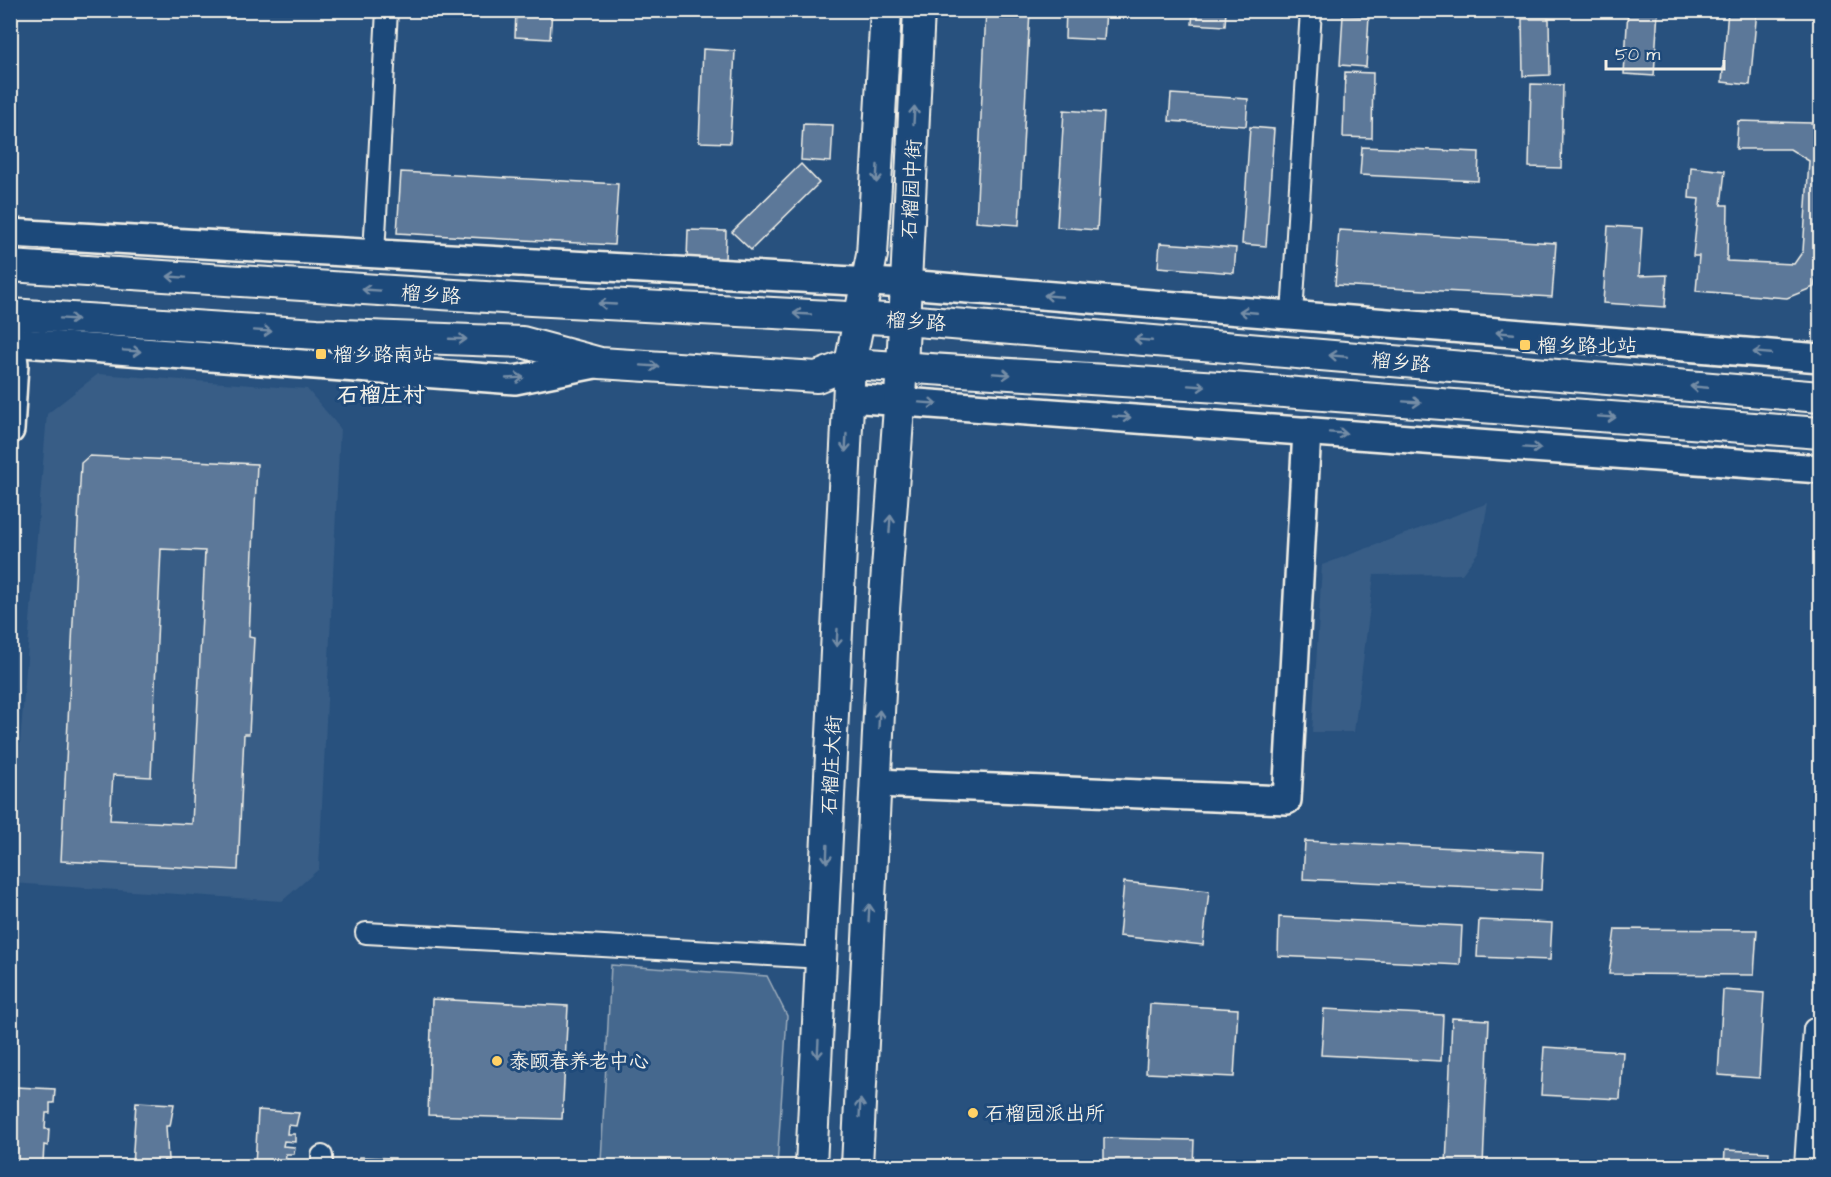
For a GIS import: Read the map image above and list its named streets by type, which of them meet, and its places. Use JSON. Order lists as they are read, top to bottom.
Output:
{
  "streets": {
    "main road": ["石榴园中街", "榴乡路", "石榴庄大街"]
  },
  "crossings": [
    ["石榴园中街", "榴乡路"],
    ["石榴园中街", "石榴庄大街"],
    ["榴乡路", "石榴庄大街"]
  ],
  "districts": ["石榴庄村"],
  "places": {
    "transit": ["榴乡路北站", "榴乡路南站"],
    "other": ["泰颐春养老中心", "石榴园派出所"]
  },
  "scale_bar": "50 m"
}
